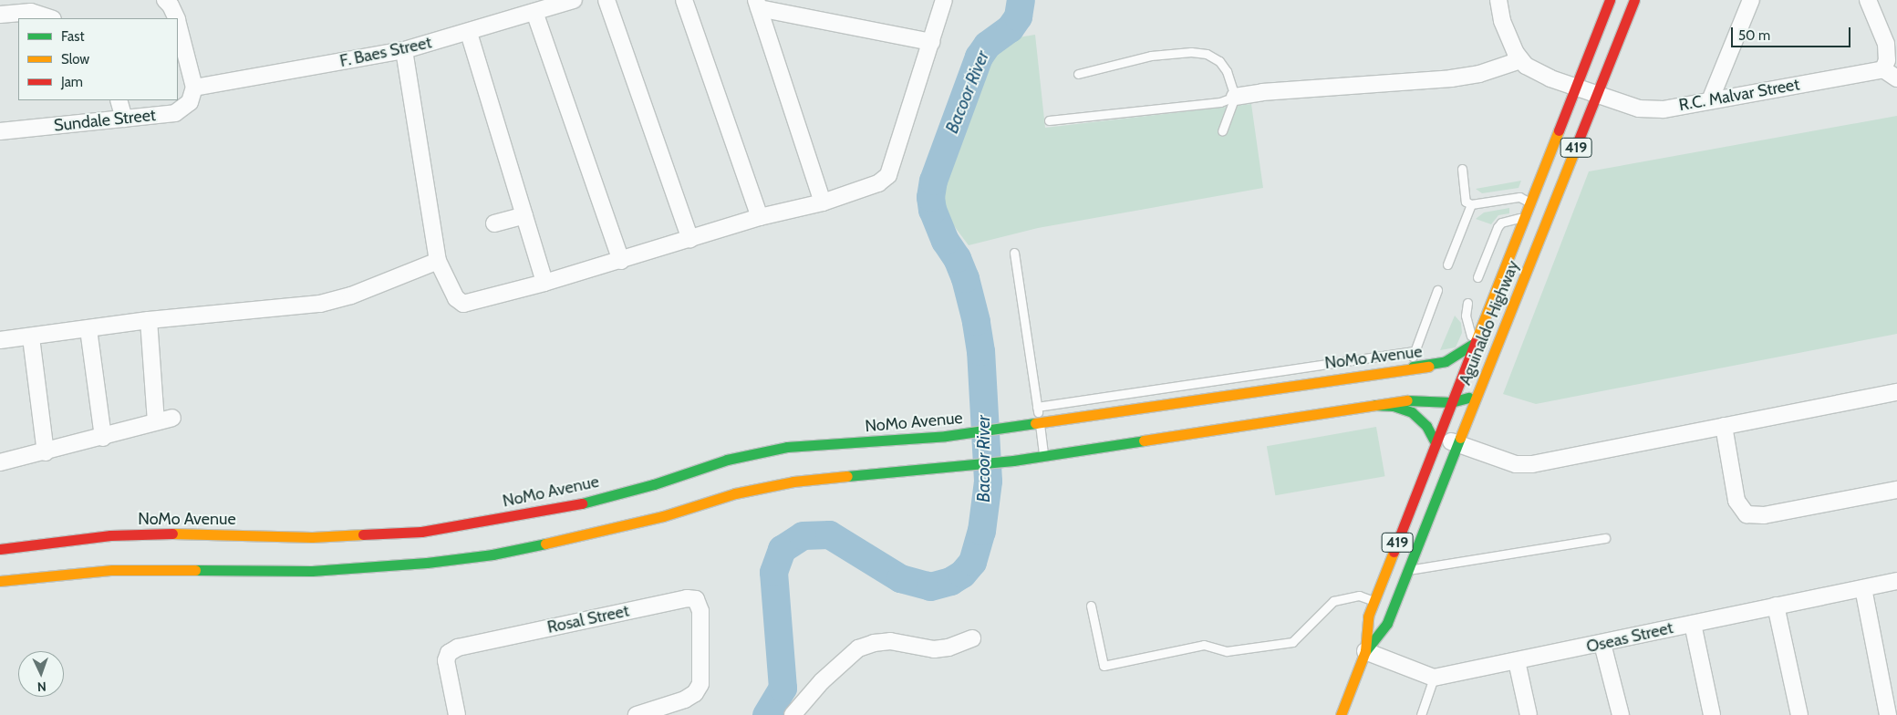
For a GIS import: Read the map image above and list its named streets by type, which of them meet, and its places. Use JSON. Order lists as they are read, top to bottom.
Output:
{
  "streets": {
    "main road": ["419", "Aguinaldo Highway", "NoMo Avenue"],
    "street": [
      "F. Baes Street",
      "R.C. Malvar Street",
      "Sundale Street",
      "Rosal Street",
      "Oseas Street"
    ]
  },
  "crossings": [
    ["F. Baes Street", "Sundale Street"],
    ["R.C. Malvar Street", "Aguinaldo Highway"],
    ["Aguinaldo Highway", "NoMo Avenue"]
  ],
  "water": ["Bacoor River"],
  "legend": ["Fast", "Slow", "Jam"],
  "scale_bar": "50 m",
  "north": "bottom"
}
